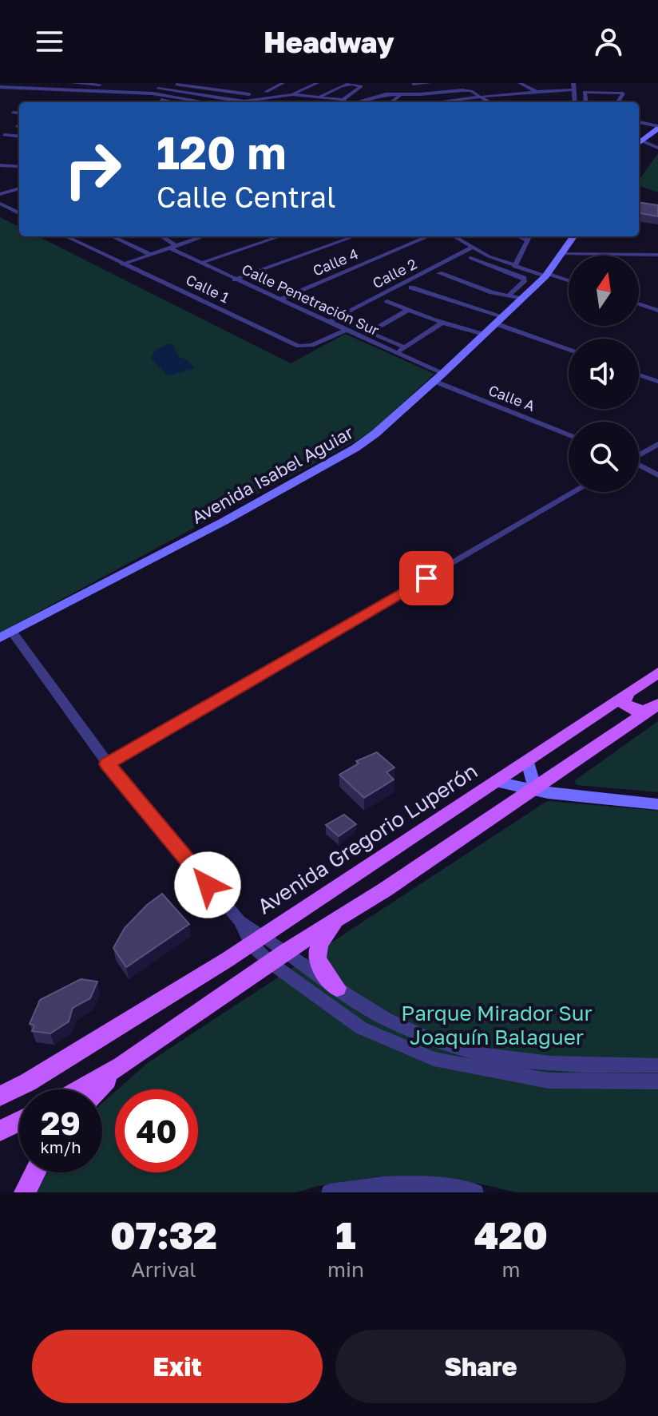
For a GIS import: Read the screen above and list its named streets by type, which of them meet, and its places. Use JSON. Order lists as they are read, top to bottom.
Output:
{
  "streets": {
    "main road": ["Avenida Isabel Aguiar", "Avenida Gregorio Luperón"],
    "street": [
      "Calle 4",
      "Calle 2",
      "Calle 1",
      "Calle Penetración Sur",
      "Calle A"
    ]
  },
  "crossings": [
    ["Calle 4", "Calle Penetración Sur"],
    ["Calle 2", "Calle Penetración Sur"],
    ["Calle 1", "Calle Penetración Sur"],
    ["Calle Penetración Sur", "Calle A"],
    ["Calle Penetración Sur", "Avenida Isabel Aguiar"],
    ["Calle A", "Avenida Isabel Aguiar"]
  ],
  "parks": ["Parque Mirador Sur Joaquín Balaguer"],
  "north": "top",
  "page": {
    "header": "Headway",
    "turn": ["120 m", "Calle Central"],
    "speed": "29 km/h",
    "limit": "40",
    "eta": [
      "07:32",
      "Arrival",
      "1",
      "min",
      "420",
      "m"
    ],
    "buttons": ["Exit", "Share"]
  }
}
